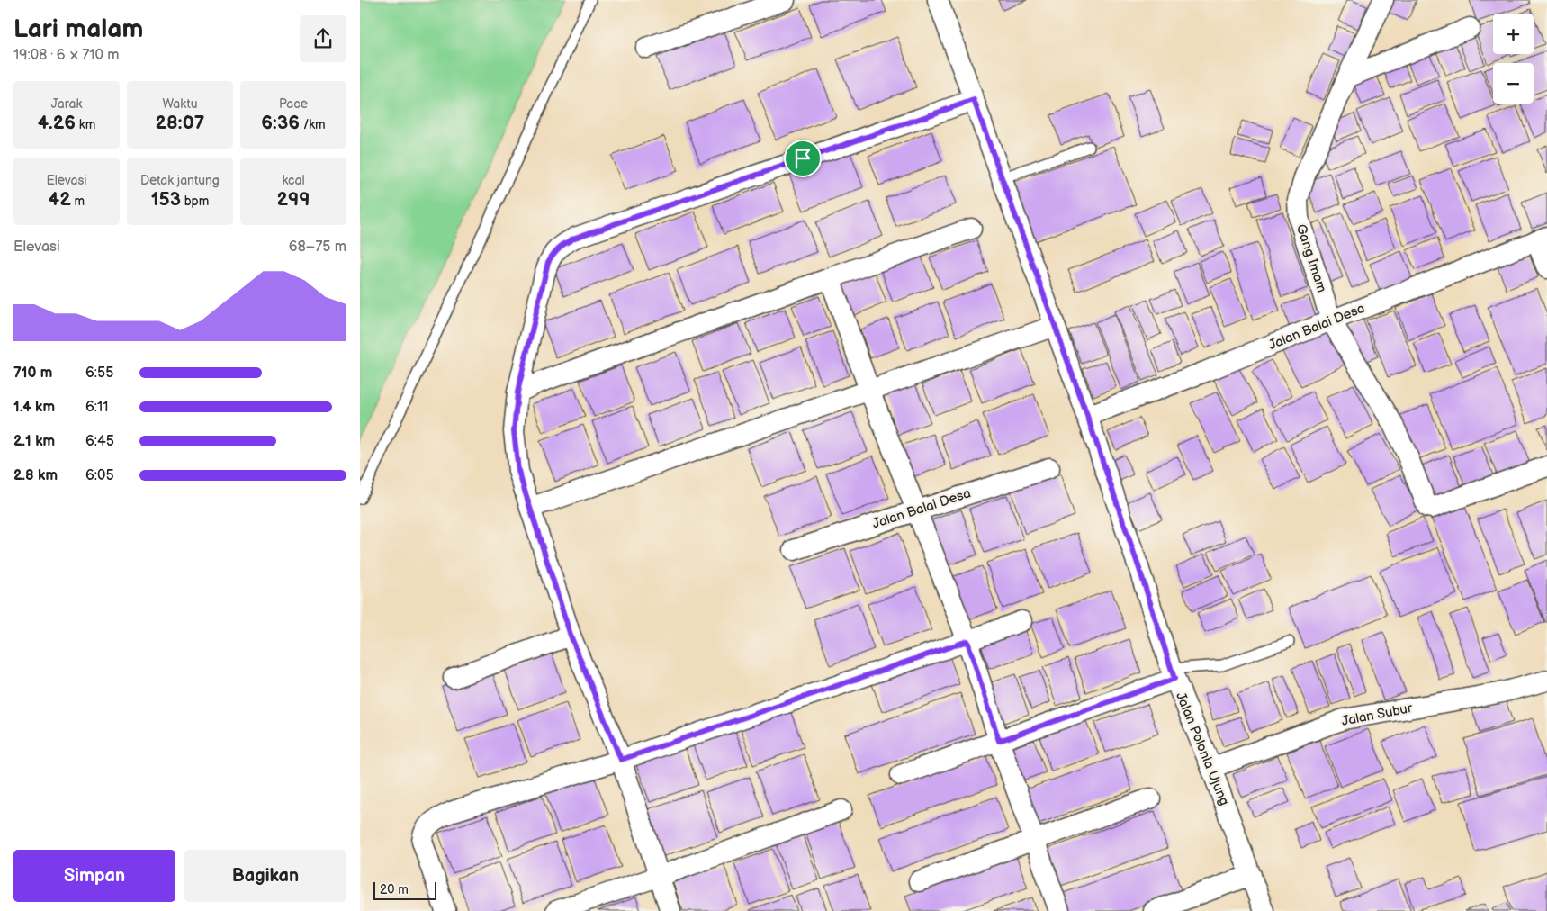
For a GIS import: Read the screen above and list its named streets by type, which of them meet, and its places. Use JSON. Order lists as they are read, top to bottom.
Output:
{
  "streets": {
    "street": [
      "Gang Imam",
      "Jalan Balai Desa",
      "Jalan Subur",
      "Jalan Polonia Ujung"
    ]
  },
  "crossings": [
    ["Gang Imam", "Jalan Balai Desa"],
    ["Jalan Balai Desa", "Jalan Polonia Ujung"],
    ["Jalan Subur", "Jalan Polonia Ujung"]
  ],
  "scale_bar": "20 m",
  "page": {
    "heading": ["Lari malam", "19:08 · 6 × 710 m"],
    "map_buttons": ["+", "−"],
    "stats": [
      ["Jarak", "4.26 km"],
      ["Waktu", "28:07"],
      ["Pace", "6:36 /km"],
      ["Elevasi", "42 m"],
      ["Detak jantung", "153 bpm"],
      ["kcal", "299"]
    ],
    "chart": ["Elevasi", "68–75 m"],
    "list": [
      {
        "name": "710 m",
        "note": "6:55"
      },
      {
        "name": "1.4 km",
        "note": "6:11"
      },
      {
        "name": "2.1 km",
        "note": "6:45"
      },
      {
        "name": "2.8 km",
        "note": "6:05"
      }
    ],
    "buttons": ["Simpan", "Bagikan"],
    "scale": "20 m"
  }
}
